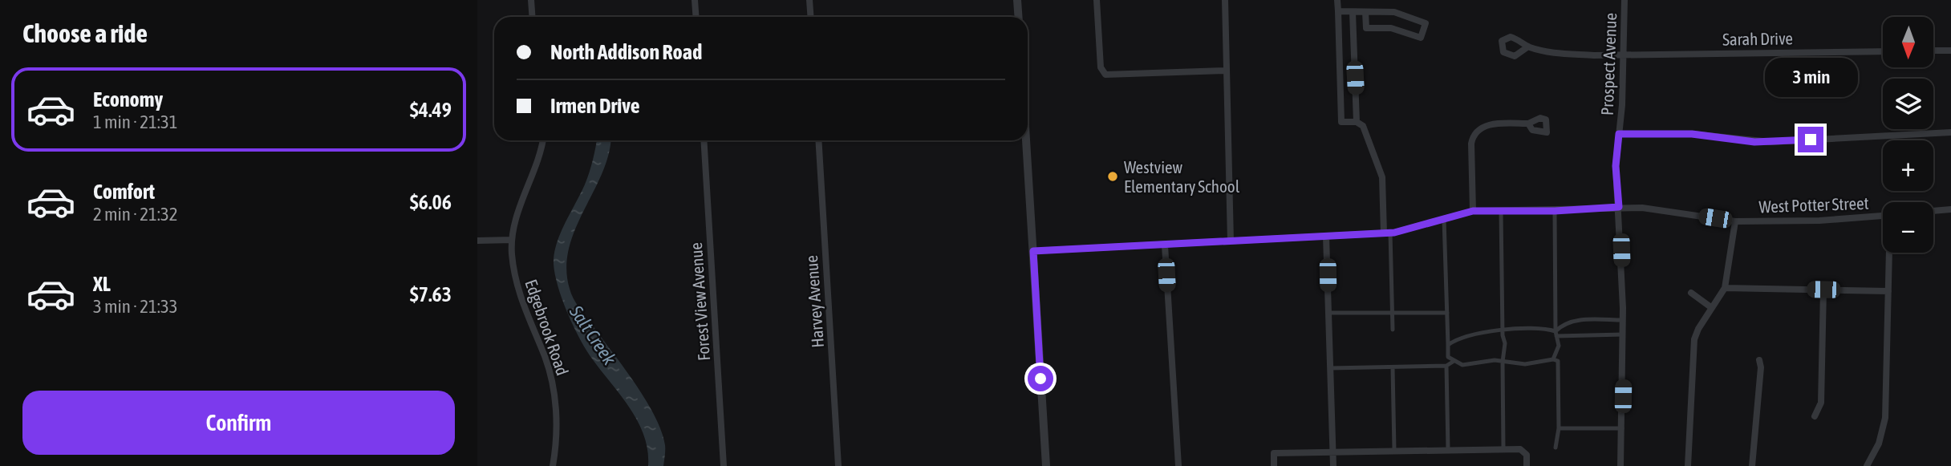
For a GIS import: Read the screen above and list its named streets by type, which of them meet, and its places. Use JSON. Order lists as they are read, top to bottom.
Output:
{
  "streets": {
    "street": [
      "Sarah Drive",
      "Prospect Avenue",
      "West Potter Street",
      "Forest View Avenue",
      "Harvey Avenue",
      "Edgebrook Road"
    ]
  },
  "crossings": [
    ["Sarah Drive", "Prospect Avenue"],
    ["Prospect Avenue", "West Potter Street"]
  ],
  "water": ["Salt Creek"],
  "places": ["Westview Elementary School"],
  "north": "bottom",
  "page": {
    "heading": "Choose a ride",
    "map_buttons": ["+", "−"],
    "banner": ["North Addison Road", "Irmen Drive"],
    "bubble": "3 min",
    "list": [
      {
        "name": "Economy",
        "note": "1 min · 21:31",
        "value": "$4.49"
      },
      {
        "name": "Comfort",
        "note": "2 min · 21:32",
        "value": "$6.06"
      },
      {
        "name": "XL",
        "note": "3 min · 21:33",
        "value": "$7.63"
      }
    ],
    "buttons": "Confirm"
  }
}
